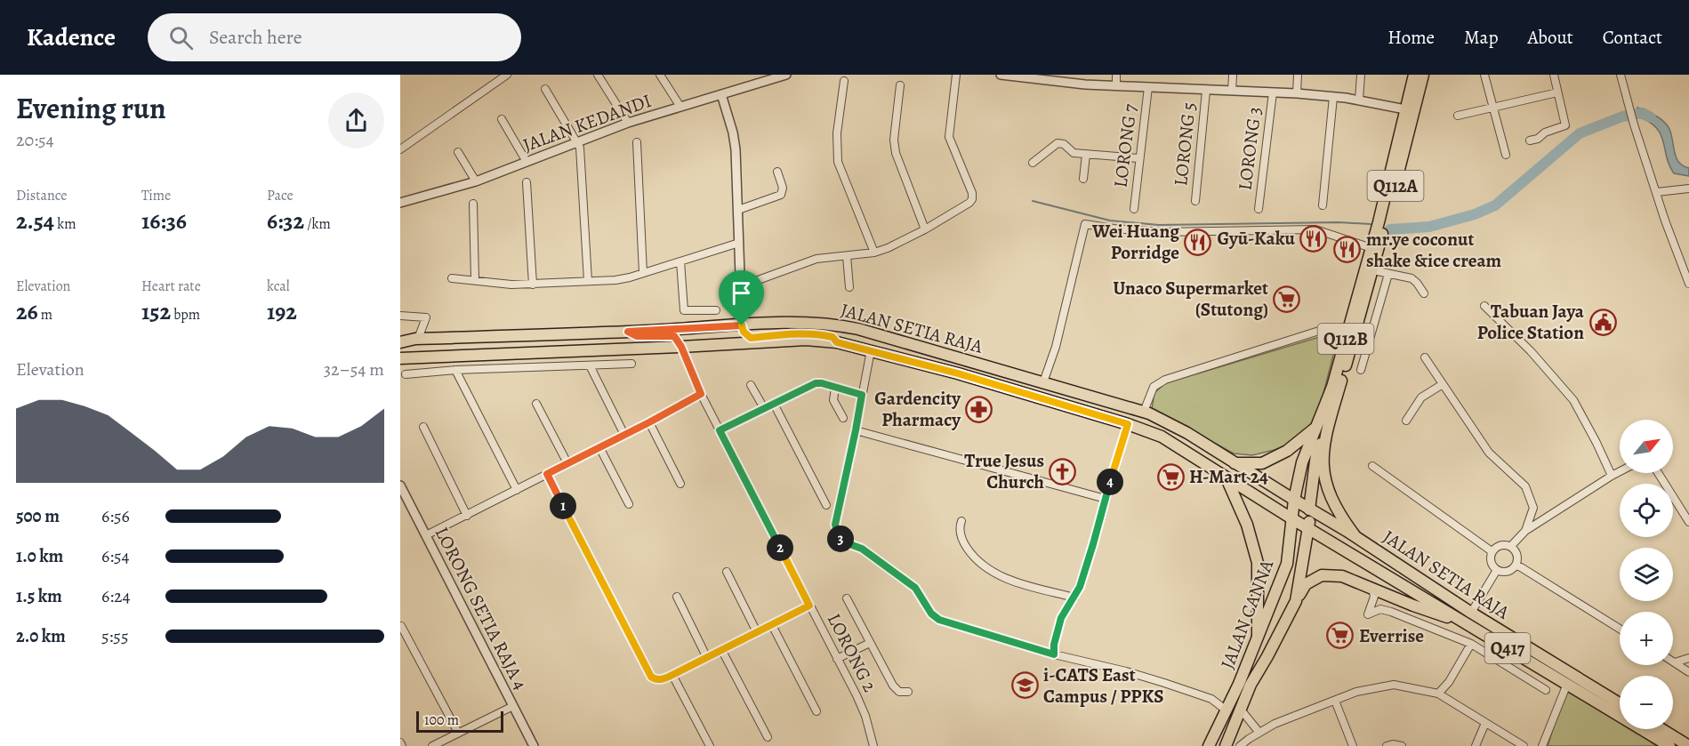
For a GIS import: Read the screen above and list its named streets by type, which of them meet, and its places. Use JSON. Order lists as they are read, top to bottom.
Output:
{
  "streets": {
    "main road": [
      "Q112A",
      "JALAN SETIA RAJA",
      "Q112B",
      "JALAN CANNA",
      "Q417"
    ],
    "street": [
      "JALAN KEDANDI",
      "LORONG 5",
      "LORONG 7",
      "LORONG 3",
      "LORONG SETIA RAJA 4",
      "LORONG 2"
    ]
  },
  "crossings": [
    ["Q112A", "Q112B"],
    ["Q112A", "JALAN CANNA"],
    ["JALAN SETIA RAJA", "JALAN CANNA"],
    ["JALAN SETIA RAJA", "Q417"],
    ["JALAN SETIA RAJA", "LORONG 2"],
    ["Q112B", "JALAN CANNA"],
    ["JALAN CANNA", "Q417"]
  ],
  "places": {
    "restaurant": ["Gyū-Kaku", "Wei Huang Porridge", "mr.ye coconut shake &ice cream"],
    "supermarket": ["Unaco Supermarket (Stutong)", "H-Mart 24", "Everrise"],
    "public building": ["Tabuan Jaya Police Station"],
    "pharmacy": ["Gardencity Pharmacy"],
    "church": ["True Jesus Church"],
    "school or university": ["i-CATS East Campus / PPKS"]
  },
  "scale_bar": "100 m",
  "north": "top right",
  "page": {
    "header": "Kadence",
    "search": "Search here",
    "nav": [
      "Home",
      "Map",
      "About",
      "Contact"
    ],
    "heading": ["Evening run", "20:54"],
    "stats": [
      ["Distance", "2.54 km"],
      ["Time", "16:36"],
      ["Pace", "6:32 /km"],
      ["Elevation", "26 m"],
      ["Heart rate", "152 bpm"],
      ["kcal", "192"]
    ],
    "chart": ["Elevation", "32–54 m"],
    "map_buttons": ["+", "−"],
    "pins": [
      "4",
      "1",
      "3",
      "2"
    ],
    "list": [
      {
        "name": "500 m",
        "note": "6:56"
      },
      {
        "name": "1.0 km",
        "note": "6:54"
      },
      {
        "name": "1.5 km",
        "note": "6:24"
      },
      {
        "name": "2.0 km",
        "note": "5:55"
      }
    ],
    "scale": "100 m"
  }
}
